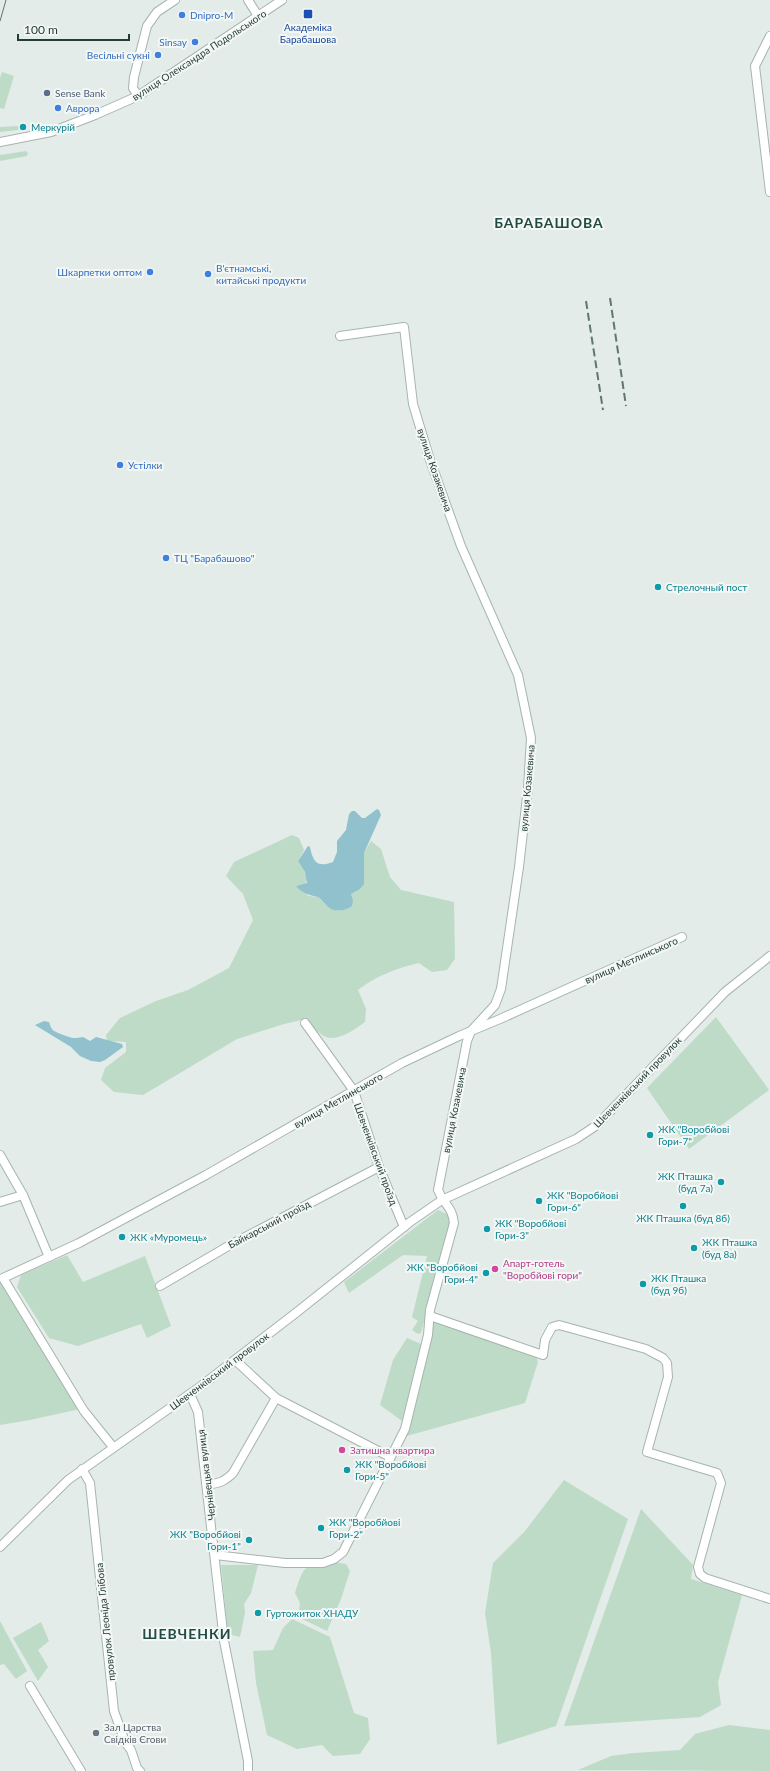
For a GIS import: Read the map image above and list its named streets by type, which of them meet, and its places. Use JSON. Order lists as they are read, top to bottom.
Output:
{
  "streets": {
    "street": [
      "вулиця Олександра Подольського",
      "вулиця Козакевича",
      "вулиця Метлинського",
      "Шевченківський провулок",
      "Шевченківський проїзд",
      "Байкарський проїзд",
      "Чернівецька вулиця",
      "провулок Леоніда Глібова"
    ]
  },
  "crossings": [
    ["вулиця Козакевича", "вулиця Метлинського"],
    ["вулиця Козакевича", "Шевченківський провулок"],
    ["вулиця Метлинського", "Шевченківський провулок"],
    ["вулиця Метлинського", "Шевченківський проїзд"],
    ["Шевченківський провулок", "Шевченківський проїзд"],
    ["Шевченківський провулок", "Чернівецька вулиця"],
    ["Шевченківський провулок", "провулок Леоніда Глібова"],
    ["Шевченківський проїзд", "Байкарський проїзд"]
  ],
  "districts": ["БАРАБАШОВА", "ШЕВЧЕНКИ"],
  "places": {
    "transit": ["Академіка Барабашова"],
    "other": [
      "Dnipro-M",
      "Sinsay",
      "Весільні сукні",
      "Sense Bank",
      "Аврора",
      "Меркурій",
      "Шкарпетки оптом",
      "В'єтнамські, китайські продукти",
      "Устілки",
      "ТЦ \"Барабашово\"",
      "Стрелочный пост",
      "ЖК \"Воробйові Гори-7\"",
      "ЖК Пташка (буд 7а)",
      "ЖК \"Воробйові Гори-6\"",
      "ЖК Пташка (буд 8б)",
      "ЖК \"Воробйові Гори-3\"",
      "ЖК «Муромець»",
      "ЖК Пташка (буд 8а)",
      "Апарт-готель \"Воробйові гори\"",
      "ЖК \"Воробйові Гори-4\"",
      "ЖК Пташка (буд 9б)",
      "Затишна квартира",
      "ЖК \"Воробйові Гори-5\"",
      "ЖК \"Воробйові Гори-2\"",
      "ЖК \"Воробйові Гори-1\"",
      "Гуртожиток ХНАДУ",
      "Зал Царства Свідків Єгови"
    ]
  },
  "scale_bar": "100 m"
}
